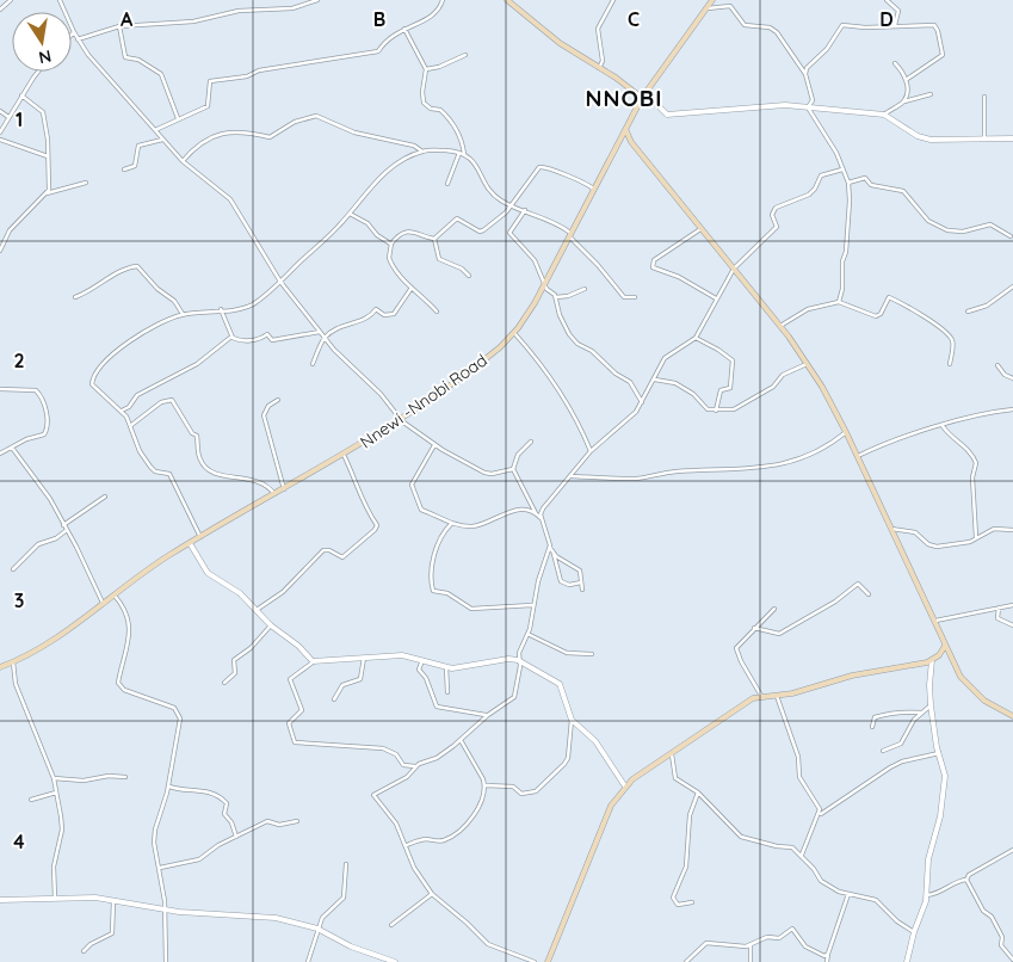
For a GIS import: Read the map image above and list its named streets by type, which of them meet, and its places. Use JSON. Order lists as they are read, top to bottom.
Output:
{
  "streets": {
    "main road": ["Nnewi -Nnobi Road"]
  },
  "districts": ["NNOBI"],
  "north": "bottom",
  "grid": {
    "columns": [
      "A",
      "B",
      "C",
      "D"
    ],
    "rows": [
      "1",
      "2",
      "3",
      "4"
    ]
  }
}
